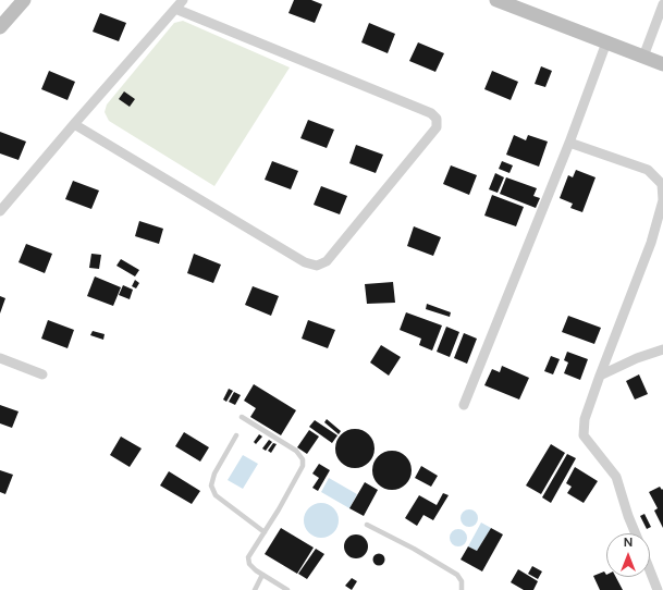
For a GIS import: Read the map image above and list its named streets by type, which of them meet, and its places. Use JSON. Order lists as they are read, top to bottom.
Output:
{
  "north": "top"
}
